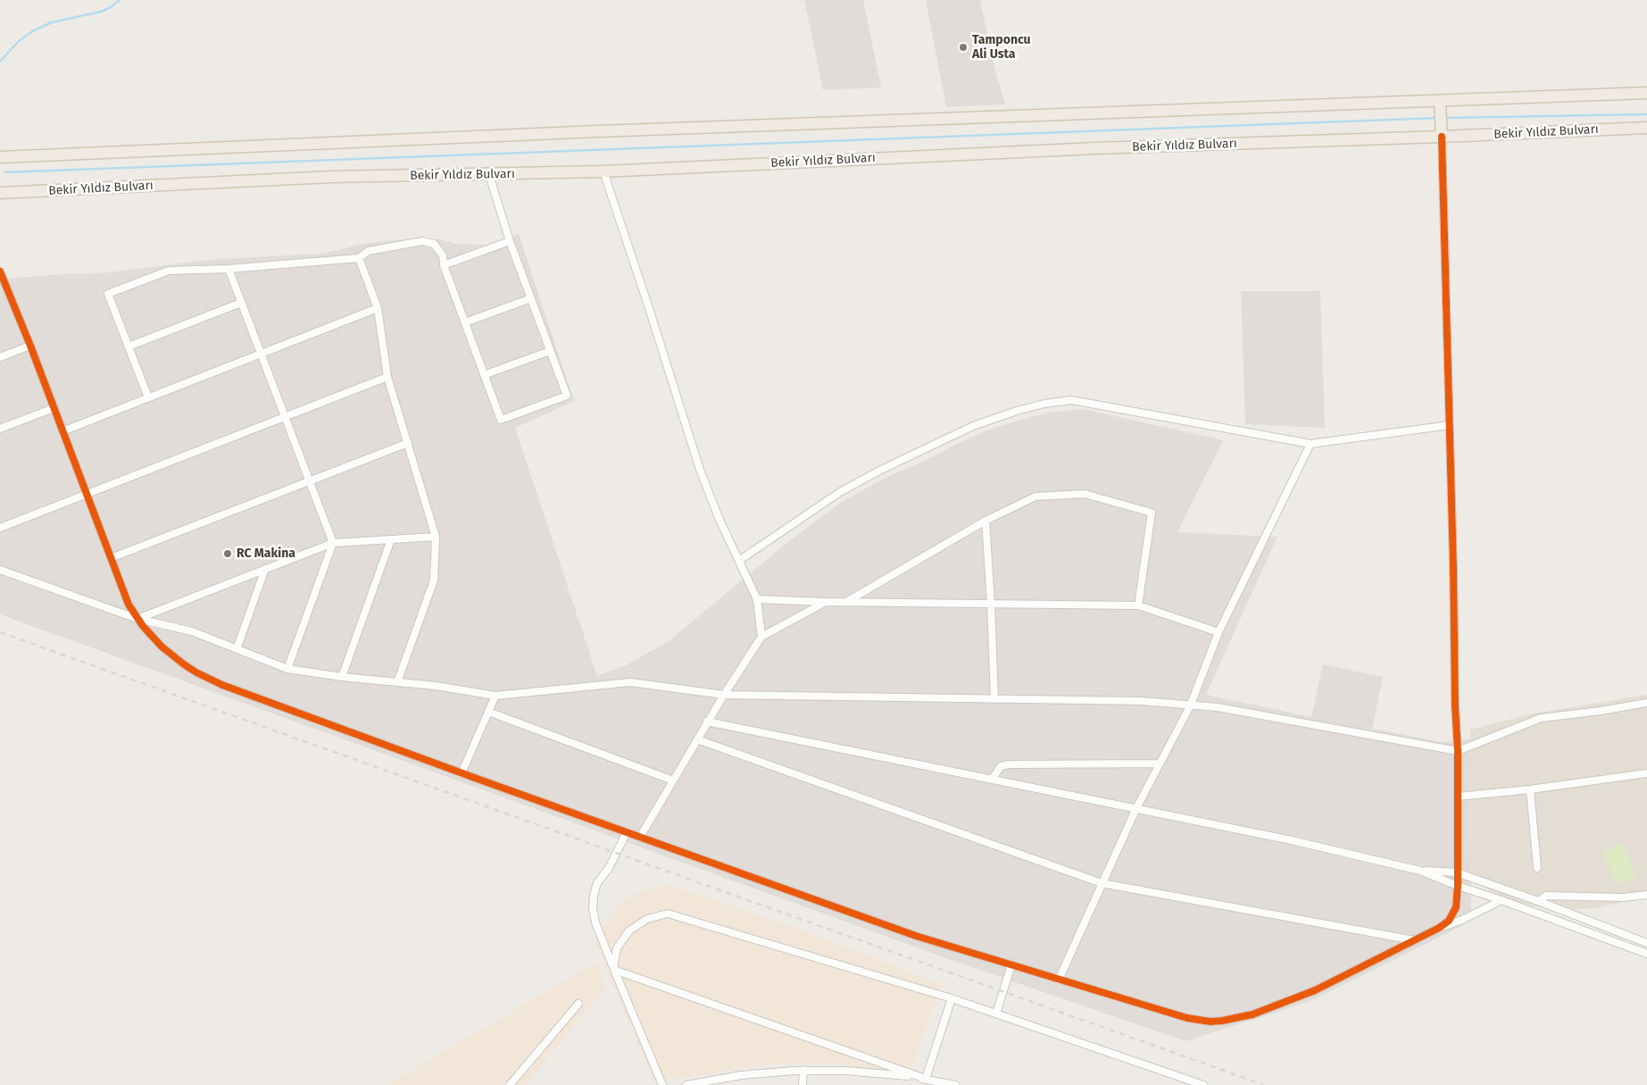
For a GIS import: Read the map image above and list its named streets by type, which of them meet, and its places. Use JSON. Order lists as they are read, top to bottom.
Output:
{
  "streets": {
    "main road": ["Bekir Yıldız Bulvarı"]
  },
  "places": ["Tamponcu Ali Usta", "RC Makina"]
}
